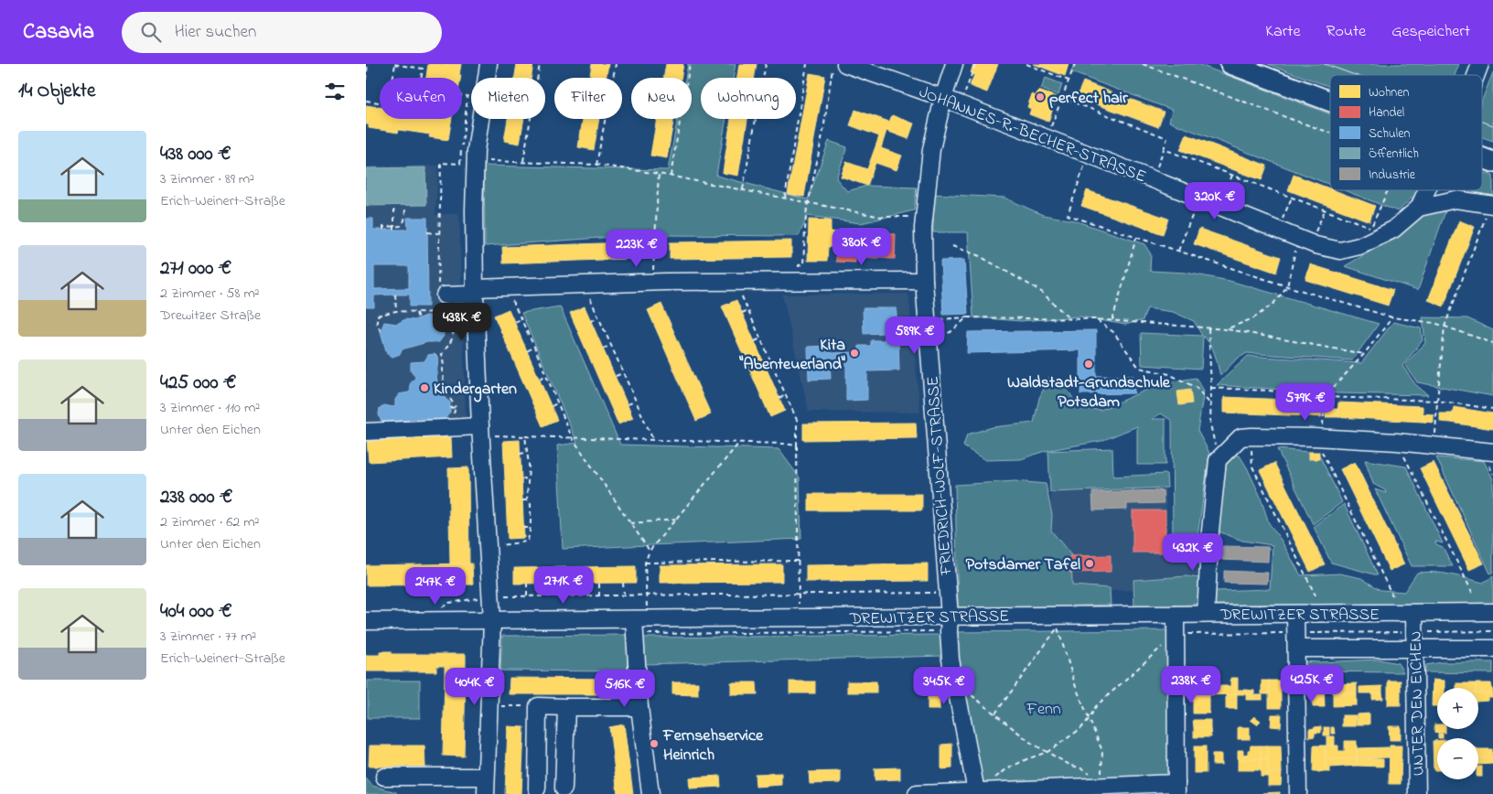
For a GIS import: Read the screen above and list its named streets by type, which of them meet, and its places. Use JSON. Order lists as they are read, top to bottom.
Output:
{
  "streets": {
    "street": [
      "JOHANNES-R.-BECHER-STRASSE",
      "FRIEDRICH-WOLF-STRASSE",
      "DREWITZER STRASSE",
      "UNTER DEN EICHEN"
    ]
  },
  "crossings": [
    ["JOHANNES-R.-BECHER-STRASSE", "FRIEDRICH-WOLF-STRASSE"],
    ["FRIEDRICH-WOLF-STRASSE", "DREWITZER STRASSE"],
    ["DREWITZER STRASSE", "UNTER DEN EICHEN"]
  ],
  "parks": ["Fenn"],
  "places": [
    "perfect hair",
    "Kita \"Abenteuerland\"",
    "Waldstadt-Grundschule Potsdam",
    "Kindergarten",
    "Potsdamer Tafel",
    "Fernsehservice Heinrich"
  ],
  "legend": [
    "Wohnen",
    "Handel",
    "Schulen",
    "Öffentlich",
    "Industrie"
  ],
  "page": {
    "header": "Casavia",
    "search": "Hier suchen",
    "nav": ["Karte", "Route", "Gespeichert"],
    "heading": "14 Objekte",
    "chip": [
      "Kaufen",
      "Mieten",
      "Filter",
      "Neu",
      "Wohnung"
    ],
    "list": [
      {
        "name": "438 000 €",
        "note": "3 Zimmer · 89 m² · Erich-Weinert-Straße"
      },
      {
        "name": "271 000 €",
        "note": "2 Zimmer · 58 m² · Drewitzer Straße"
      },
      {
        "name": "425 000 €",
        "note": "3 Zimmer · 110 m² · Unter den Eichen"
      },
      {
        "name": "238 000 €",
        "note": "2 Zimmer · 62 m² · Unter den Eichen"
      },
      {
        "name": "404 000 €",
        "note": "3 Zimmer · 77 m² · Erich-Weinert-Straße"
      }
    ],
    "price": [
      "320K €",
      "380K €",
      "223K €",
      "438K €",
      "589K €",
      "579K €",
      "432K €",
      "271K €",
      "247K €",
      "425K €",
      "238K €",
      "345K €",
      "404K €",
      "516K €"
    ],
    "map_buttons": ["+", "−"]
  }
}
